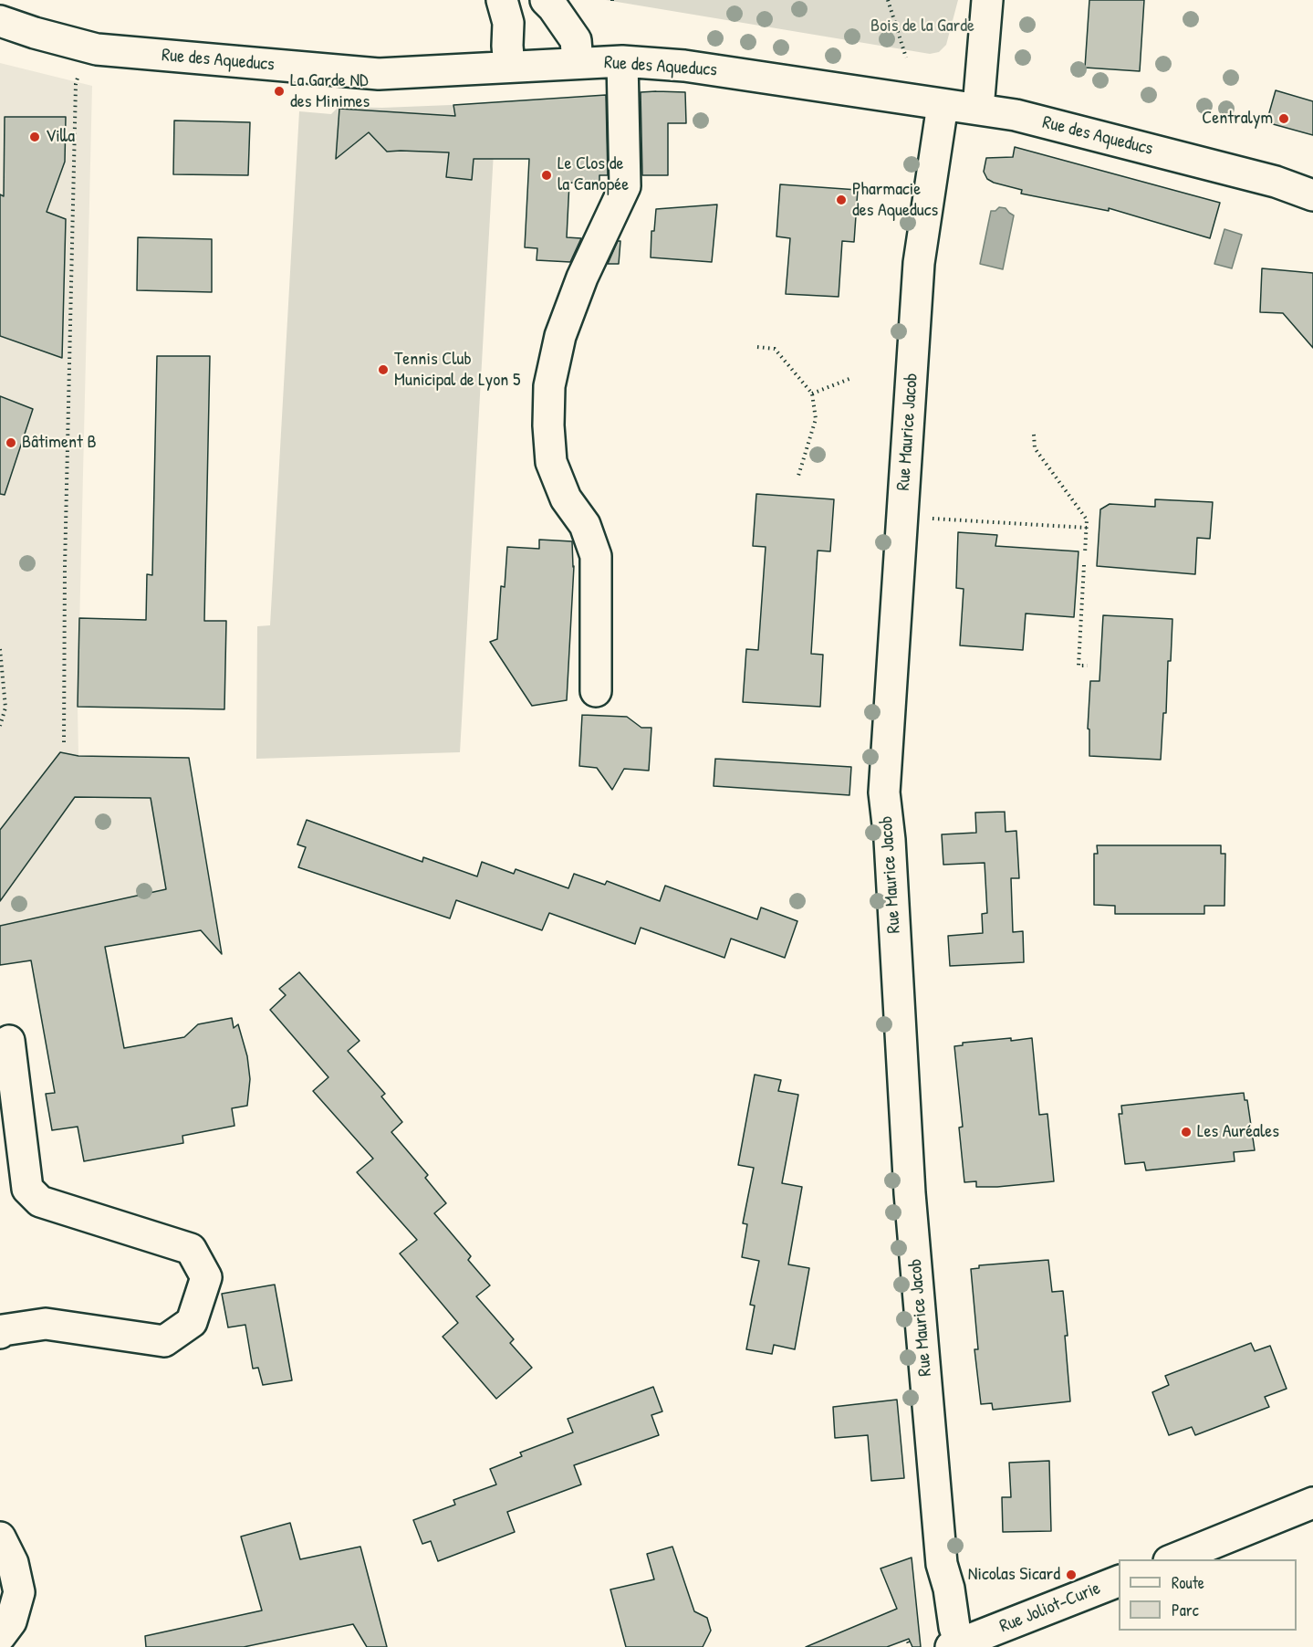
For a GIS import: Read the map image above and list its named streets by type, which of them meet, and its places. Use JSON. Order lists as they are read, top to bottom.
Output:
{
  "streets": {
    "street": ["Rue des Aqueducs", "Rue Maurice Jacob", "Rue Joliot-Curie"]
  },
  "crossings": [
    ["Rue des Aqueducs", "Rue Maurice Jacob"],
    ["Rue Maurice Jacob", "Rue Joliot-Curie"]
  ],
  "parks": ["Bois de la Garde"],
  "places": [
    "La Garde ND des Minimes",
    "Centralym",
    "Villa",
    "Le Clos de la Canopée",
    "Pharmacie des Aqueducs",
    "Tennis Club Municipal de Lyon 5",
    "Bâtiment B",
    "Les Auréales",
    "Nicolas Sicard"
  ],
  "legend": ["Route", "Parc"]
}
